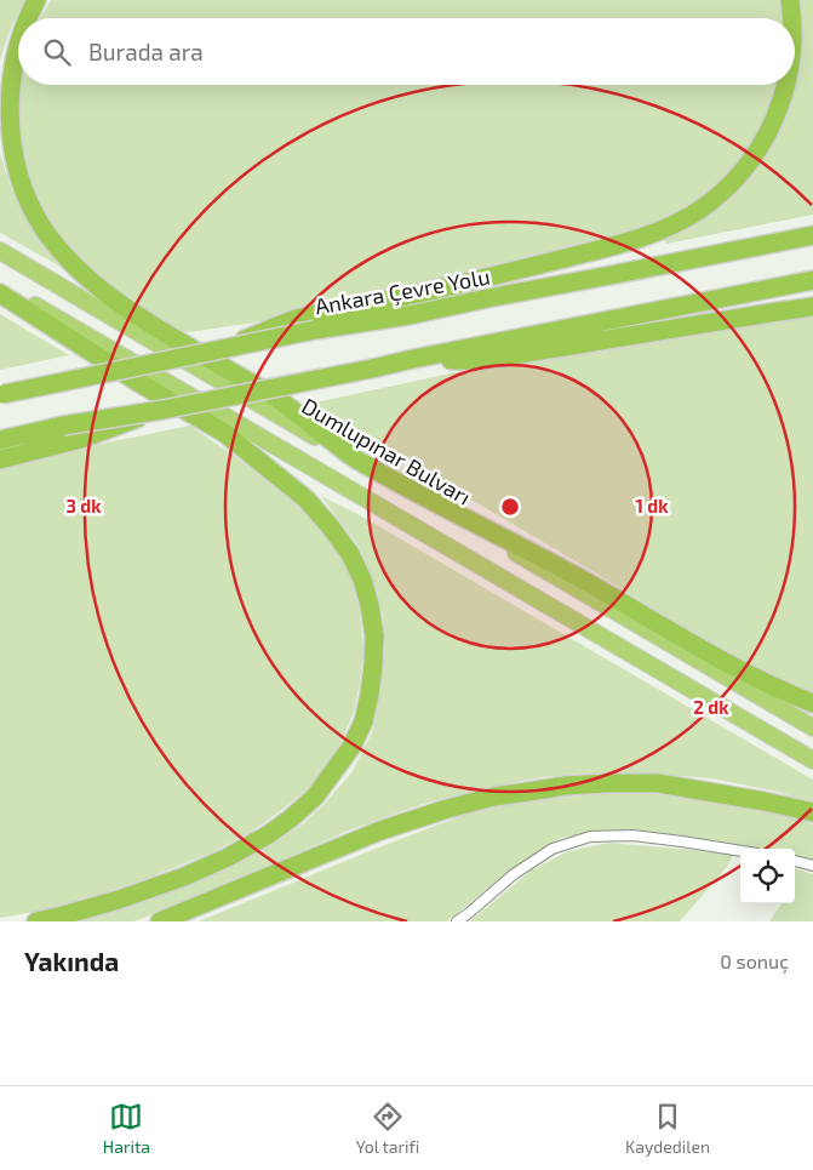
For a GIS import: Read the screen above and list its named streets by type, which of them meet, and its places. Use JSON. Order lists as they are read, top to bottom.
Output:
{
  "streets": {
    "highway": ["Ankara Çevre Yolu", "Dumlupınar Bulvarı"]
  },
  "page": {
    "search": "Burada ara",
    "heading": ["Yakında", "0 sonuç"],
    "nav": ["Harita", "Yol tarifi", "Kaydedilen"]
  },
  "rings": ["1 dk", "3 dk", "2 dk"]
}
